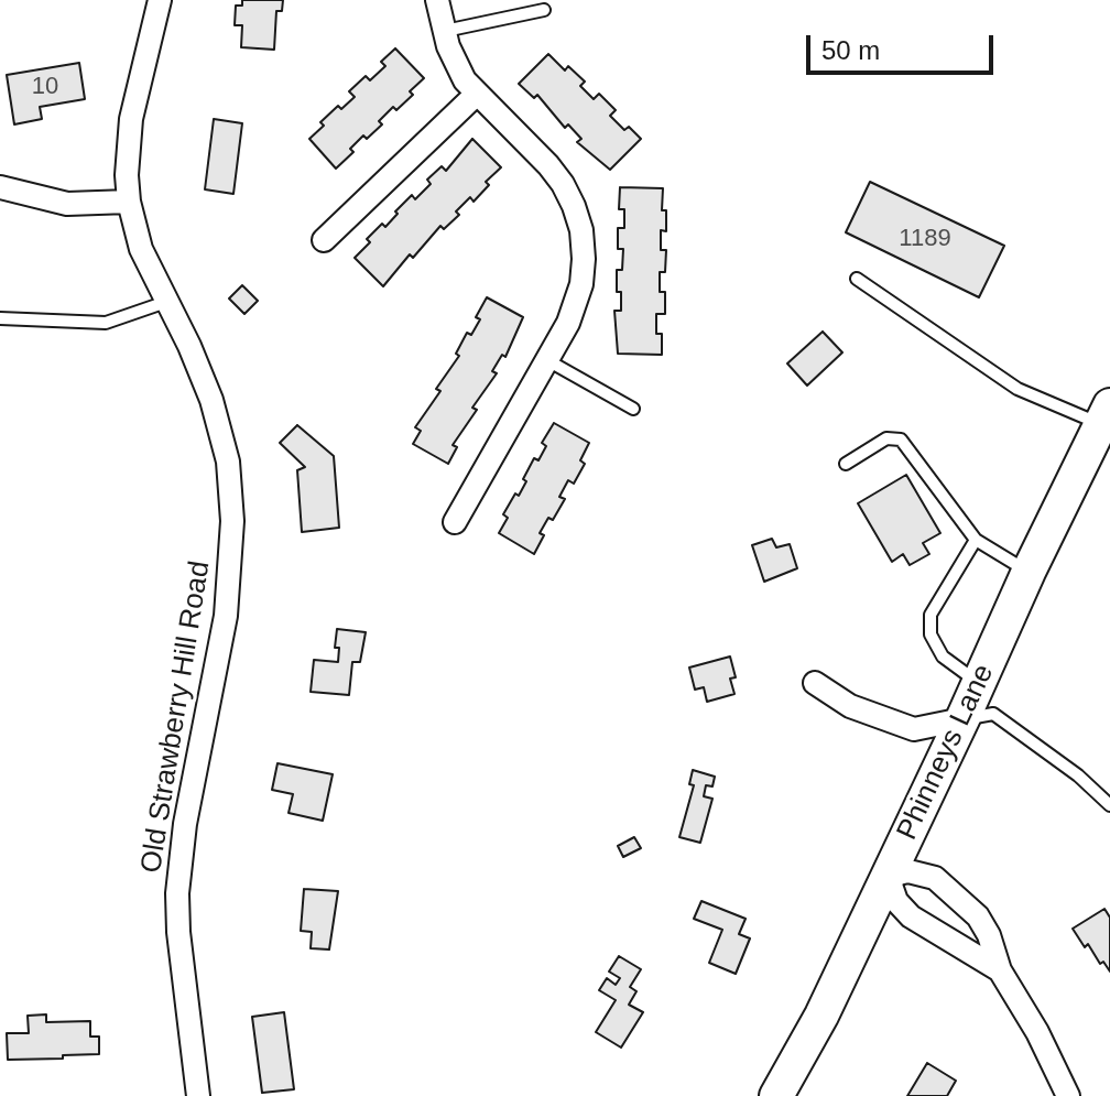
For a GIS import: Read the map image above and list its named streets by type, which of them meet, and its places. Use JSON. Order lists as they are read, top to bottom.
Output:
{
  "streets": {
    "main road": ["Phinneys Lane"],
    "street": ["Old Strawberry Hill Road"]
  },
  "house_numbers": ["10", "1189"],
  "scale_bar": "50 m"
}
